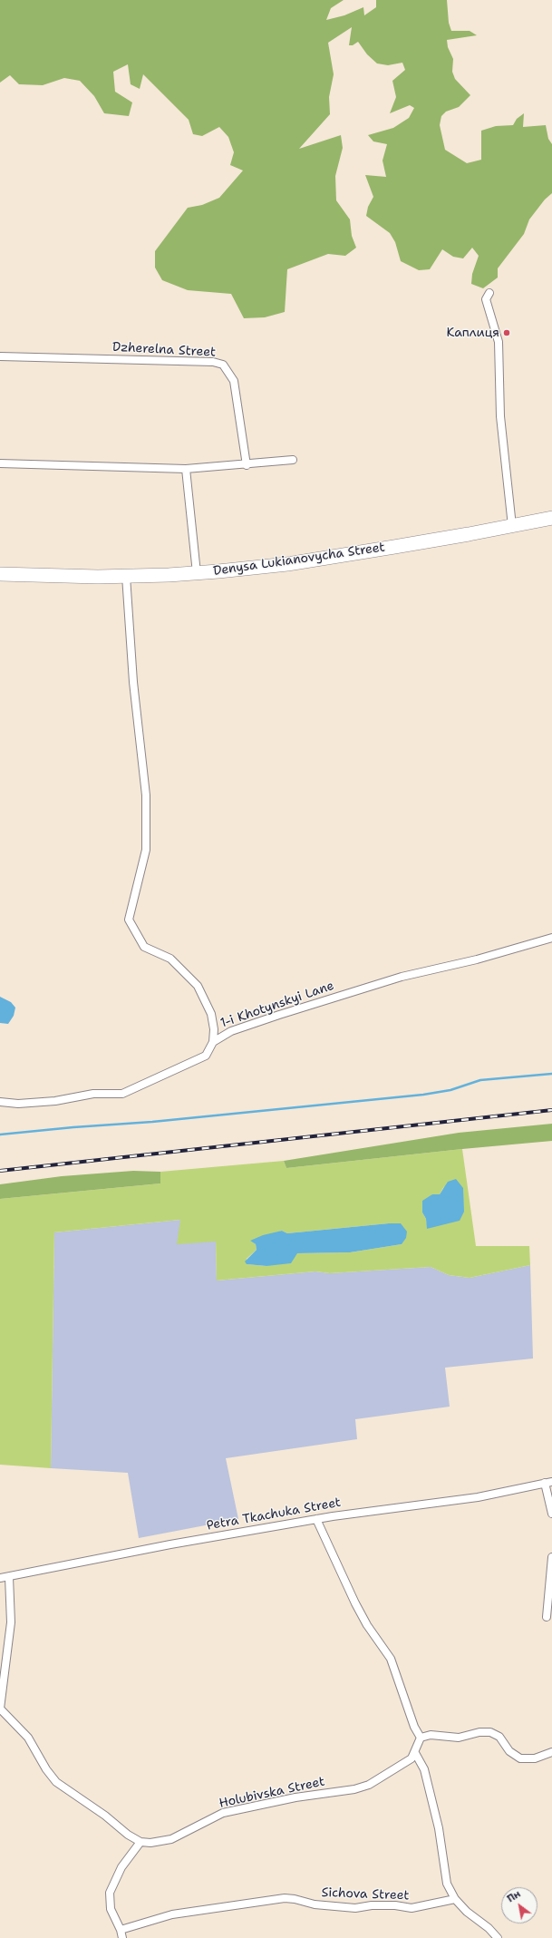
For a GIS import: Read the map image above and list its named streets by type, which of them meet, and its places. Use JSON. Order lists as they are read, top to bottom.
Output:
{
  "streets": {
    "highway": ["Denysa Lukianovycha Street"],
    "street": [
      "Dzherelna Street",
      "1-i Khotynskyi Lane",
      "Petra Tkachuka Street",
      "Holubivska Street",
      "Sichova Street"
    ]
  },
  "places": ["Каплиця"],
  "north": "top left"
}
